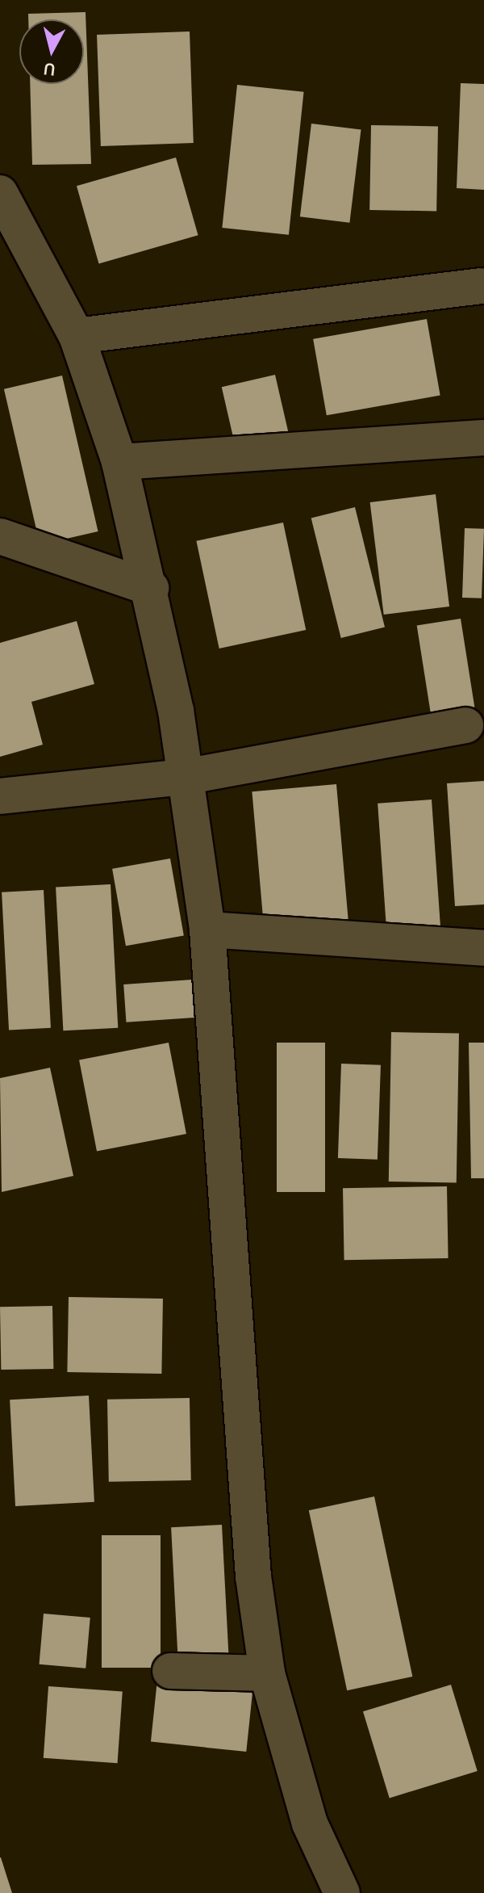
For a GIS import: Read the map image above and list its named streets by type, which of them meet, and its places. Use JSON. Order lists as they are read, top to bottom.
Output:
{
  "north": "bottom"
}
